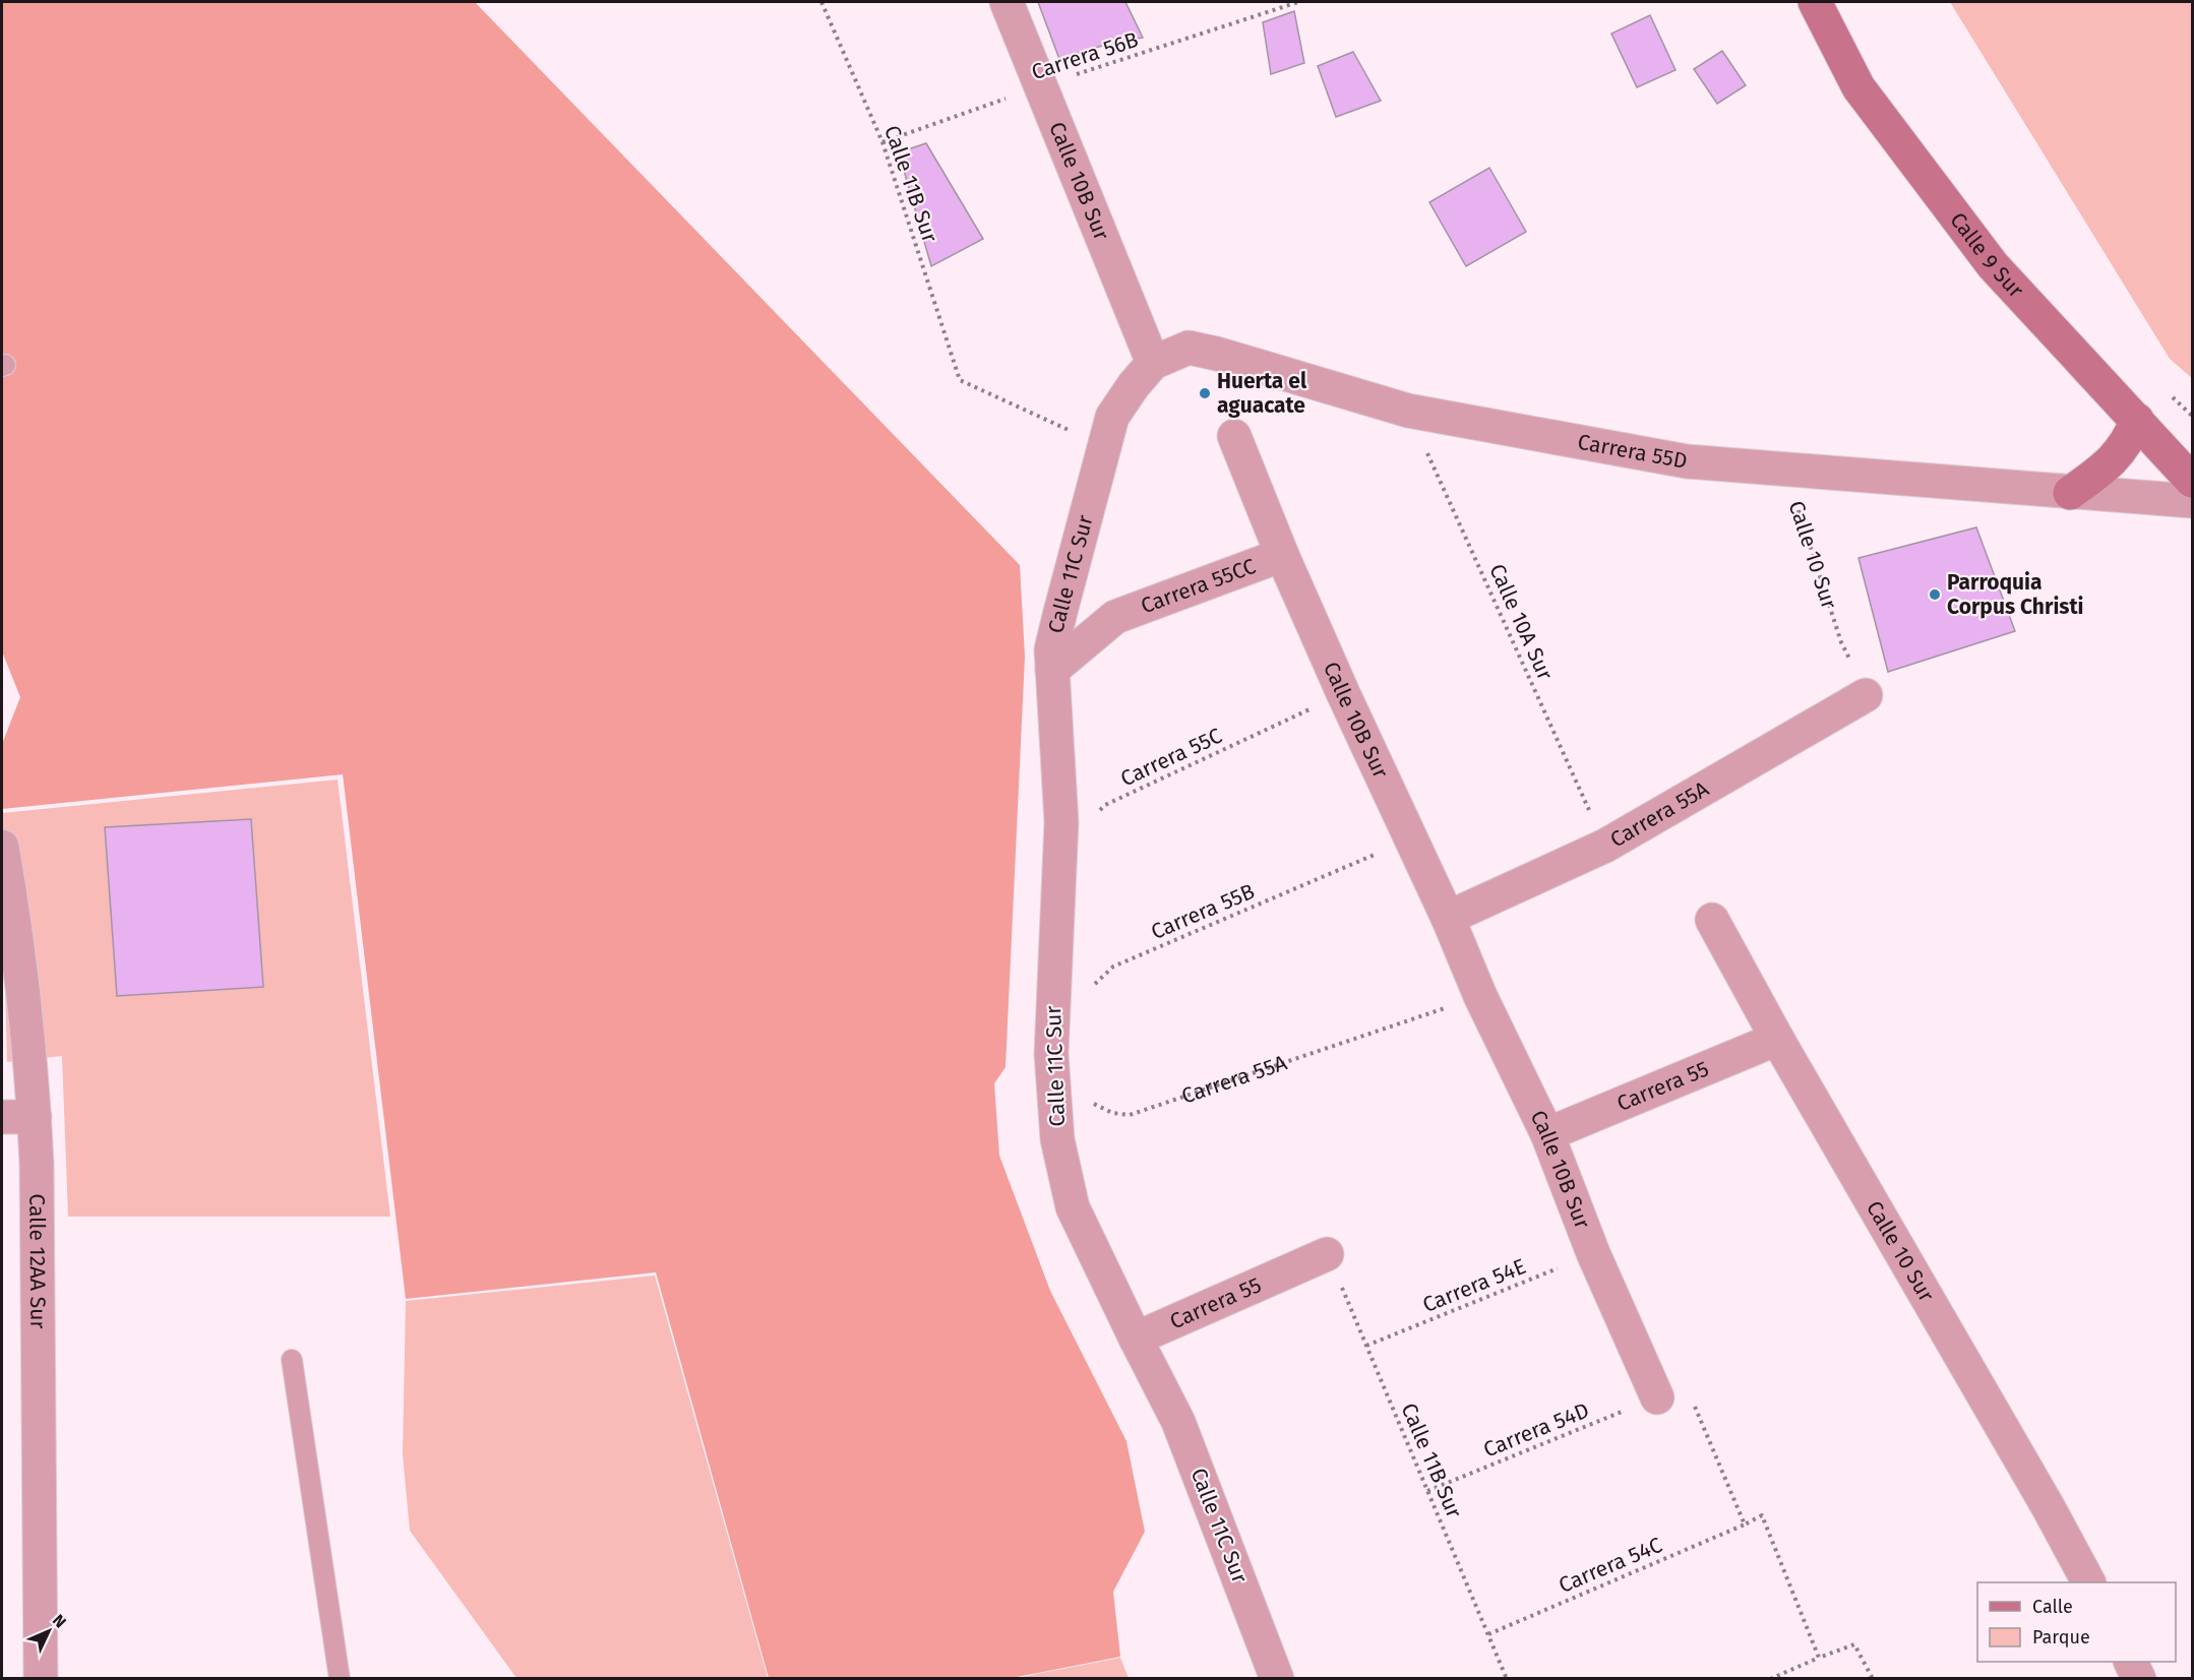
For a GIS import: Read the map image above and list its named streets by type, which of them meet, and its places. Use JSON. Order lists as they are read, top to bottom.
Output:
{
  "streets": {
    "main road": ["Calle 9 Sur"],
    "street": [
      "Calle 10B Sur",
      "Carrera 55D",
      "Calle 10 Sur",
      "Calle 11C Sur",
      "Carrera 55CC",
      "Carrera 55A",
      "Carrera 55",
      "Calle 12AA Sur"
    ],
    "path": [
      "Carrera 56B",
      "Calle 11B Sur",
      "Calle 10A Sur",
      "Carrera 55C",
      "Carrera 55B",
      "Carrera 54E",
      "Carrera 54D",
      "Carrera 54C"
    ]
  },
  "crossings": [
    ["Carrera 56B", "Calle 10B Sur"],
    ["Carrera 56B", "Calle 11B Sur"],
    ["Calle 10B Sur", "Carrera 55D"],
    ["Calle 10B Sur", "Carrera 55CC"],
    ["Calle 10B Sur", "Carrera 55C"],
    ["Calle 10B Sur", "Carrera 55A"],
    ["Calle 10B Sur", "Carrera 55B"],
    ["Calle 10B Sur", "Carrera 55"],
    ["Calle 10B Sur", "Carrera 54E"],
    ["Calle 10B Sur", "Carrera 54D"],
    ["Calle 11B Sur", "Carrera 55D"],
    ["Calle 11B Sur", "Calle 11C Sur"],
    ["Calle 11B Sur", "Carrera 55"],
    ["Calle 11B Sur", "Carrera 54E"],
    ["Calle 11B Sur", "Carrera 54D"],
    ["Calle 11B Sur", "Carrera 54C"],
    ["Carrera 55D", "Calle 10 Sur"],
    ["Carrera 55D", "Calle 11C Sur"],
    ["Carrera 55D", "Calle 10A Sur"],
    ["Calle 10 Sur", "Carrera 55"],
    ["Calle 11C Sur", "Carrera 55CC"],
    ["Calle 11C Sur", "Carrera 55A"],
    ["Calle 11C Sur", "Carrera 55"],
    ["Calle 10A Sur", "Carrera 55A"]
  ],
  "places": ["Huerta el aguacate", "Parroquia Corpus Christi"],
  "legend": ["Calle", "Parque"],
  "north": "top right"
}
